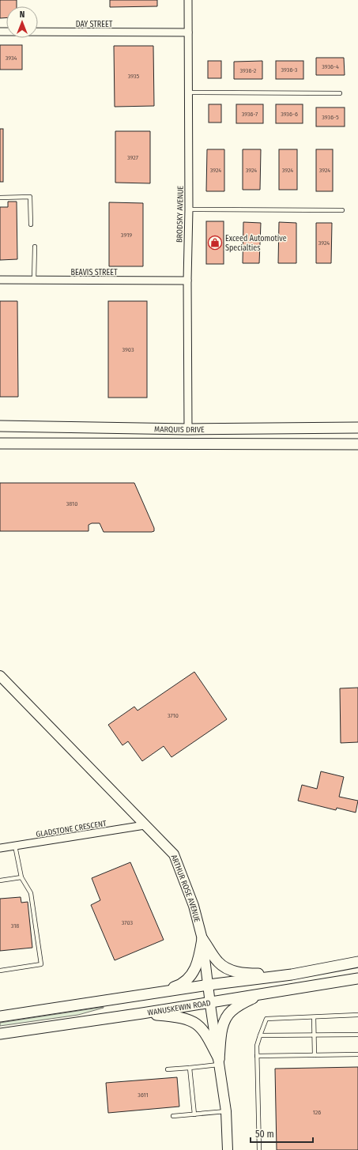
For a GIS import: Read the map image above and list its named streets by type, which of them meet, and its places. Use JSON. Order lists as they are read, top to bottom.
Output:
{
  "streets": {
    "main road": ["MARQUIS DRIVE", "WANUSKEWIN ROAD"],
    "street": [
      "DAY STREET",
      "BRODSKY AVENUE",
      "BEAVIS STREET",
      "GLADSTONE CRESCENT",
      "ARTHUR ROSE AVENUE"
    ]
  },
  "crossings": [
    ["DAY STREET", "BRODSKY AVENUE"],
    ["BRODSKY AVENUE", "BEAVIS STREET"],
    ["BRODSKY AVENUE", "MARQUIS DRIVE"],
    ["GLADSTONE CRESCENT", "ARTHUR ROSE AVENUE"],
    ["ARTHUR ROSE AVENUE", "WANUSKEWIN ROAD"]
  ],
  "places": {
    "shop": ["Exceed Automotive Specialties"]
  },
  "house_numbers": [
    "3934",
    "3936-4",
    "3936-3",
    "3936-2",
    "3935",
    "3936-7",
    "3936-6",
    "3936-5",
    "3927",
    "3924",
    "3924",
    "3924",
    "3924",
    "3919",
    "3924",
    "3903",
    "3810",
    "3710",
    "3703",
    "318",
    "3611",
    "126"
  ],
  "scale_bar": "50 m",
  "north": "top"
}
